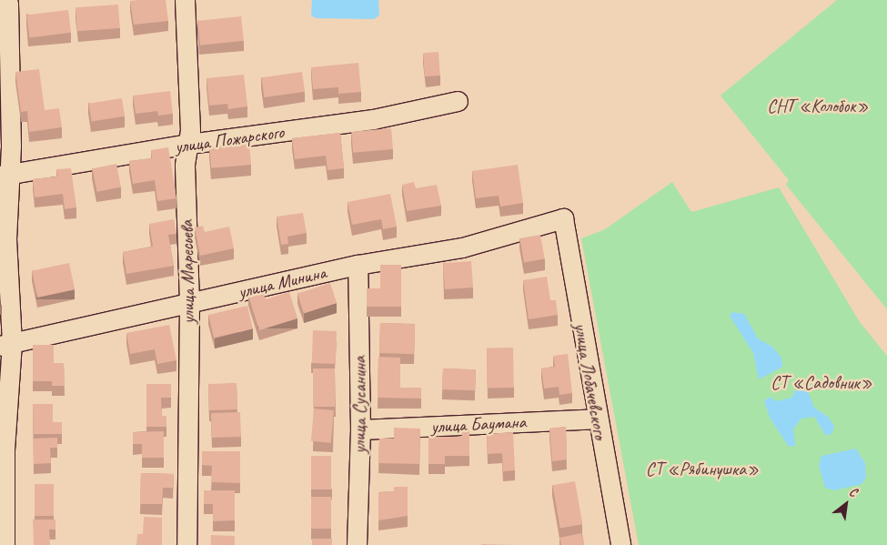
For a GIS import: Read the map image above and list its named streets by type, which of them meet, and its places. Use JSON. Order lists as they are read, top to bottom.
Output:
{
  "streets": {
    "street": [
      "улица Пожарского",
      "улица Маресьева",
      "улица Минина",
      "улица Лобачевского",
      "улица Сусанина",
      "улица Баумана"
    ]
  },
  "crossings": [
    ["улица Пожарского", "улица Маресьева"],
    ["улица Маресьева", "улица Минина"],
    ["улица Минина", "улица Лобачевского"],
    ["улица Минина", "улица Сусанина"],
    ["улица Лобачевского", "улица Баумана"],
    ["улица Сусанина", "улица Баумана"]
  ],
  "parks": ["СНТ «Колобок»", "СТ «Садовник»", "СТ «Рябинушка»"],
  "north": "top right"
}
